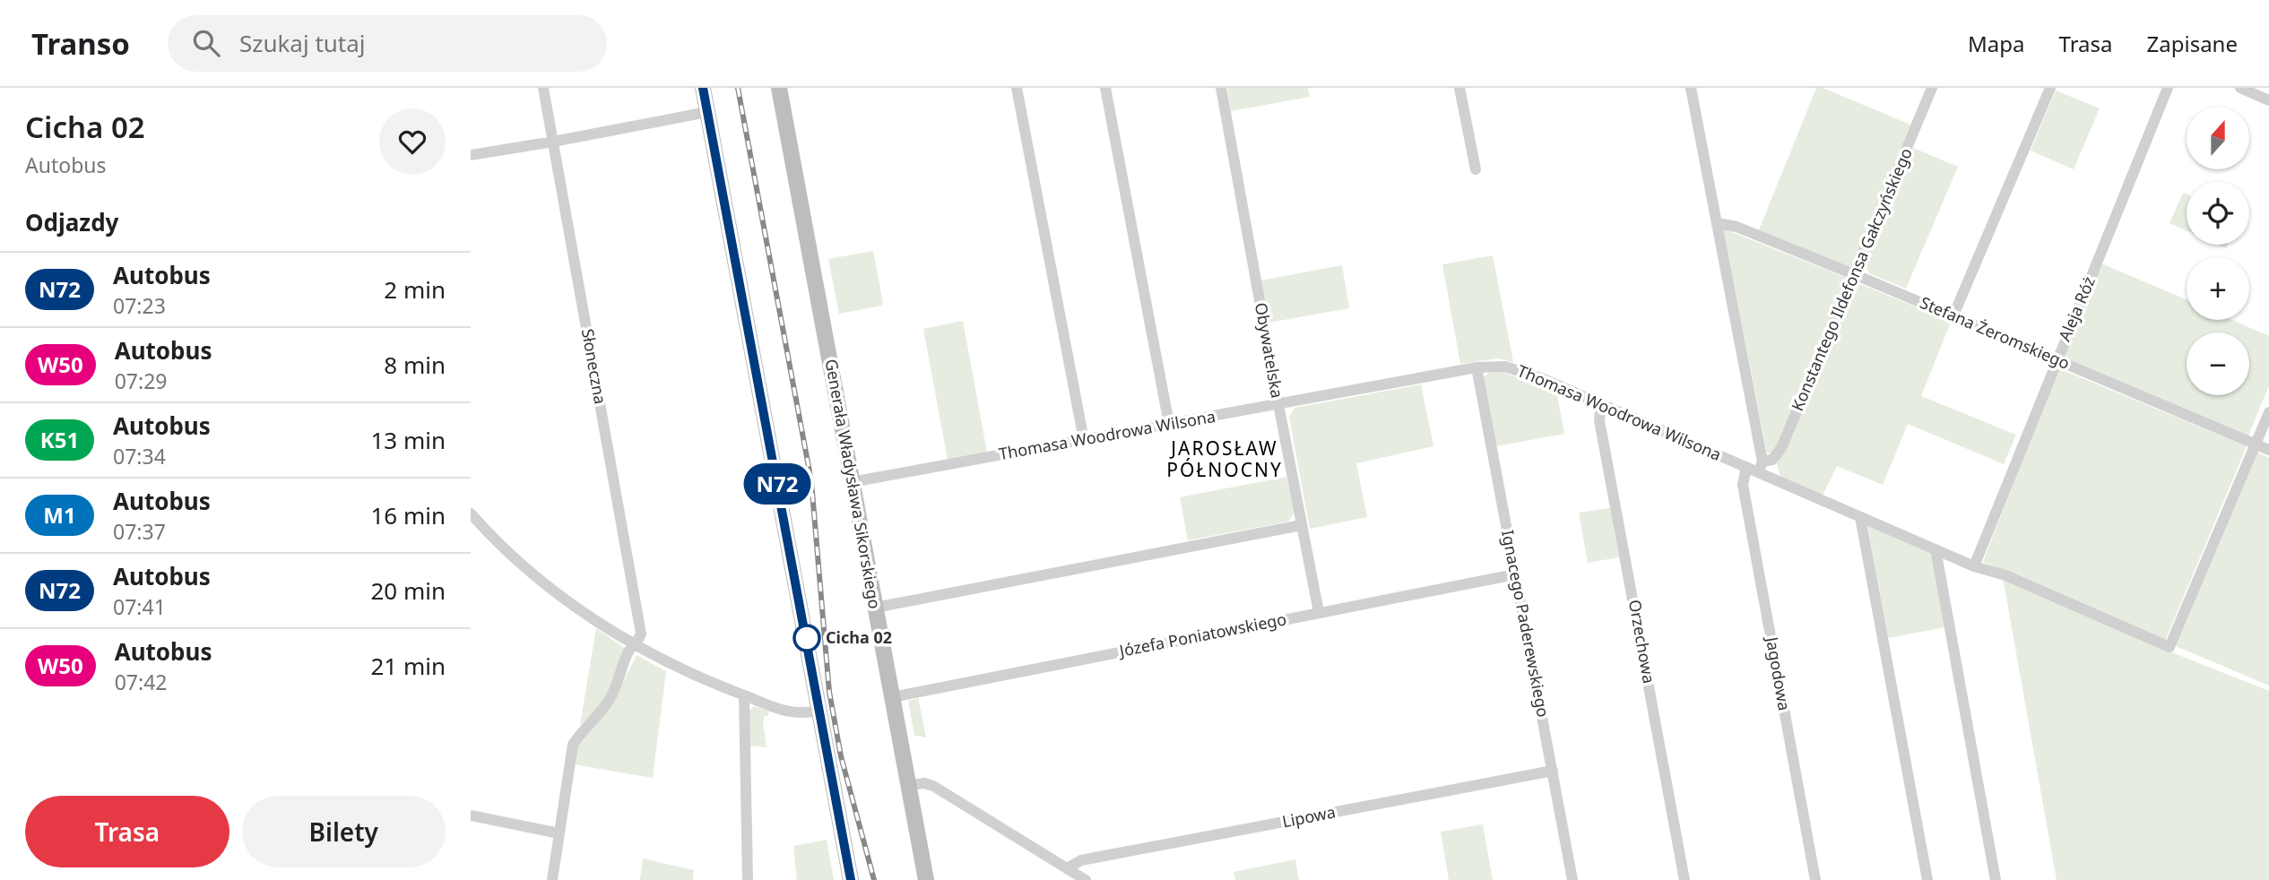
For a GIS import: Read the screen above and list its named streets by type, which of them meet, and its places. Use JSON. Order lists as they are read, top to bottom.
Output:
{
  "streets": {
    "main road": ["Generała Władysława Sikorskiego"],
    "street": [
      "Konstantego Ildefonsa Gałczyńskiego",
      "Aleja Róż",
      "Stefana Żeromskiego",
      "Obywatelska",
      "Słoneczna",
      "Thomasa Woodrowa Wilsona",
      "Ignacego Paderewskiego",
      "Józefa Poniatowskiego",
      "Orzechowa",
      "Jagodowa",
      "Lipowa"
    ]
  },
  "crossings": [
    ["Konstantego Ildefonsa Gałczyńskiego", "Stefana Żeromskiego"],
    ["Konstantego Ildefonsa Gałczyńskiego", "Thomasa Woodrowa Wilsona"],
    ["Aleja Róż", "Stefana Żeromskiego"],
    ["Aleja Róż", "Thomasa Woodrowa Wilsona"],
    ["Stefana Żeromskiego", "Thomasa Woodrowa Wilsona"],
    ["Obywatelska", "Thomasa Woodrowa Wilsona"],
    ["Obywatelska", "Józefa Poniatowskiego"],
    ["Thomasa Woodrowa Wilsona", "Generała Władysława Sikorskiego"],
    ["Thomasa Woodrowa Wilsona", "Ignacego Paderewskiego"],
    ["Thomasa Woodrowa Wilsona", "Orzechowa"],
    ["Thomasa Woodrowa Wilsona", "Jagodowa"],
    ["Generała Władysława Sikorskiego", "Józefa Poniatowskiego"],
    ["Ignacego Paderewskiego", "Józefa Poniatowskiego"],
    ["Ignacego Paderewskiego", "Lipowa"]
  ],
  "districts": ["JAROSŁAW PÓŁNOCNY"],
  "places": ["Cicha 02"],
  "lines": ["bus line N72"],
  "north": "top",
  "page": {
    "header": "Transo",
    "search": "Szukaj tutaj",
    "nav": ["Mapa", "Trasa", "Zapisane"],
    "heading": [
      ["Cicha 02", "Autobus"],
      "Odjazdy"
    ],
    "on_map": "N72",
    "map_buttons": ["+", "−"],
    "list": [
      {
        "mark": "N72",
        "name": "Autobus",
        "note": "07:23",
        "value": "2 min"
      },
      {
        "mark": "W50",
        "name": "Autobus",
        "note": "07:29",
        "value": "8 min"
      },
      {
        "mark": "K51",
        "name": "Autobus",
        "note": "07:34",
        "value": "13 min"
      },
      {
        "mark": "M1",
        "name": "Autobus",
        "note": "07:37",
        "value": "16 min"
      },
      {
        "mark": "N72",
        "name": "Autobus",
        "note": "07:41",
        "value": "20 min"
      },
      {
        "mark": "W50",
        "name": "Autobus",
        "note": "07:42",
        "value": "21 min"
      }
    ],
    "buttons": ["Trasa", "Bilety"]
  }
}
